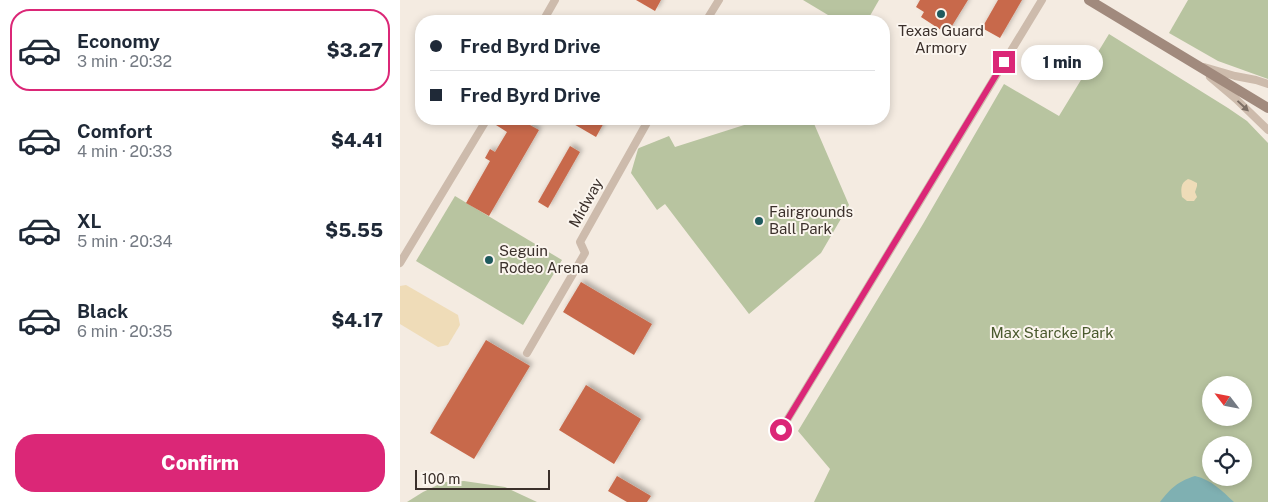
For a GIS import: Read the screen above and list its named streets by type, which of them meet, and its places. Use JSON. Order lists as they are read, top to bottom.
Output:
{
  "streets": {
    "street": ["Midway"]
  },
  "parks": ["Max Starcke Park"],
  "places": ["Texas Guard Armory", "Fairgrounds Ball Park", "Seguin Rodeo Arena"],
  "scale_bar": "100 m",
  "north": "top left",
  "page": {
    "list": [
      {
        "name": "Economy",
        "note": "3 min · 20:32",
        "value": "$3.27"
      },
      {
        "name": "Comfort",
        "note": "4 min · 20:33",
        "value": "$4.41"
      },
      {
        "name": "XL",
        "note": "5 min · 20:34",
        "value": "$5.55"
      },
      {
        "name": "Black",
        "note": "6 min · 20:35",
        "value": "$4.17"
      }
    ],
    "banner": ["Fred Byrd Drive", "Fred Byrd Drive"],
    "bubble": "1 min",
    "buttons": "Confirm",
    "scale": "100 m"
  }
}
